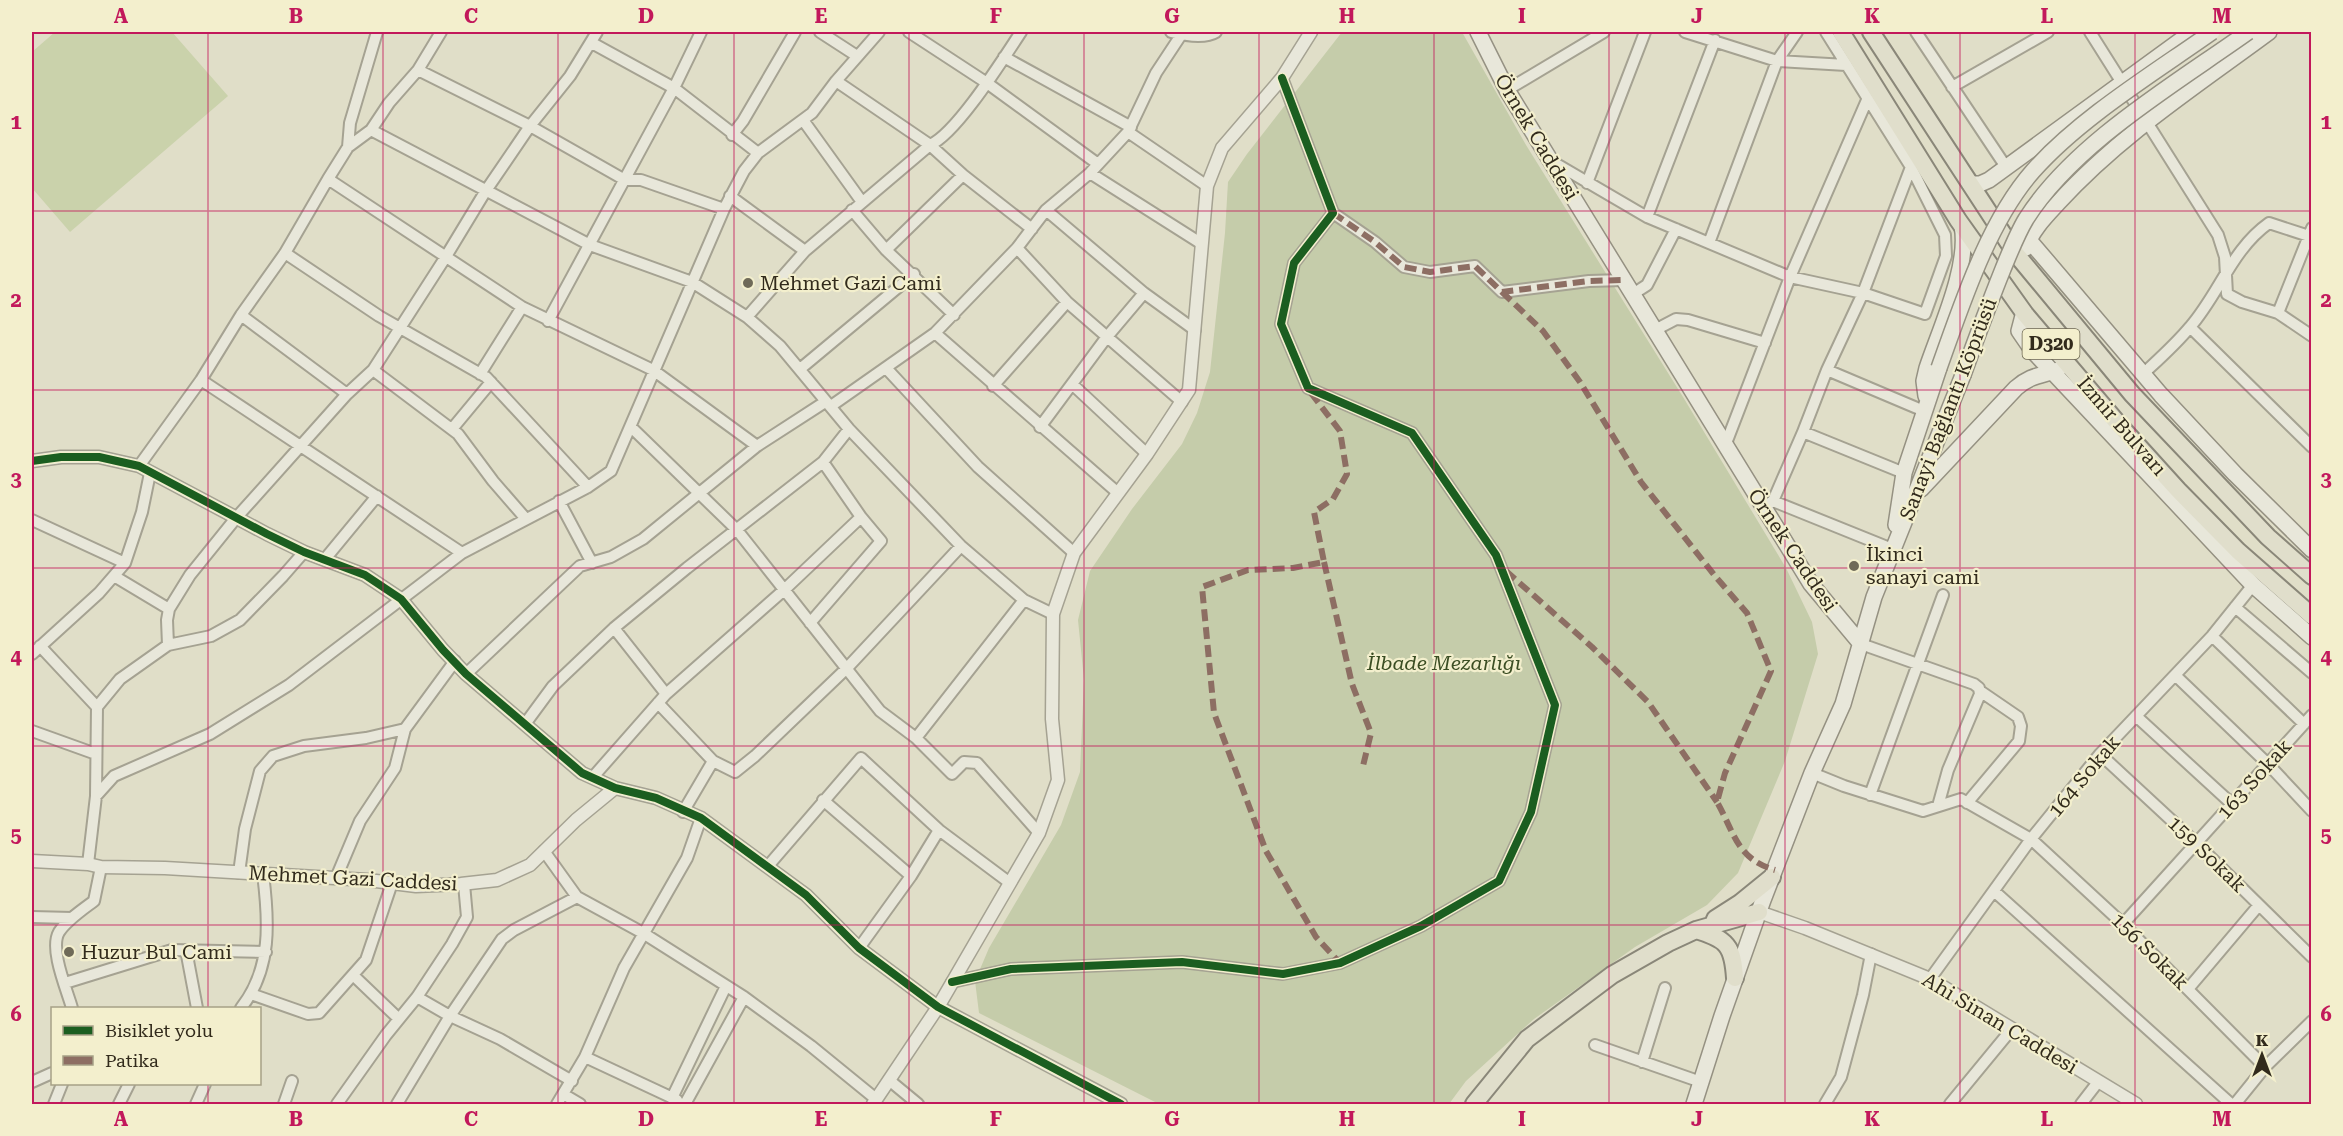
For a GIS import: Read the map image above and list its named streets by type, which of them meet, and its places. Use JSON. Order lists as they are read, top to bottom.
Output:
{
  "streets": {
    "main road": [
      "Örnek Caddesi",
      "D320",
      "Sanayi Bağlantı Köprüsü",
      "İzmir Bulvarı"
    ],
    "street": [
      "164 Sokak",
      "163 Sokak",
      "159 Sokak",
      "Mehmet Gazi Caddesi",
      "156 Sokak",
      "Ahi Sinan Caddesi"
    ]
  },
  "crossings": [
    ["164 Sokak", "159 Sokak"],
    ["164 Sokak", "156 Sokak"],
    ["164 Sokak", "Ahi Sinan Caddesi"],
    ["163 Sokak", "159 Sokak"],
    ["163 Sokak", "156 Sokak"]
  ],
  "parks": ["İlbade Mezarlığı"],
  "places": ["Mehmet Gazi Cami", "İkinci sanayi cami", "Huzur Bul Cami"],
  "legend": ["Bisiklet yolu", "Patika"],
  "north": "top",
  "grid": {
    "columns": [
      "A",
      "B",
      "C",
      "D",
      "E",
      "F",
      "G",
      "H",
      "I",
      "J",
      "K",
      "L",
      "M"
    ],
    "rows": [
      "1",
      "2",
      "3",
      "4",
      "5",
      "6"
    ]
  }
}
